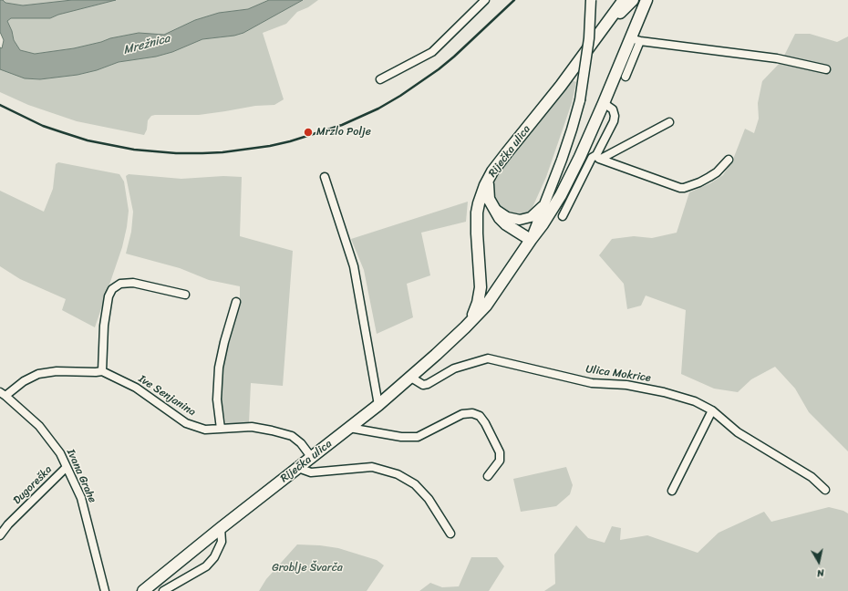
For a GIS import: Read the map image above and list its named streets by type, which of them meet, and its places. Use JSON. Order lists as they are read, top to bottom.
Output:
{
  "streets": {
    "main road": ["Riječka ulica"],
    "street": [
      "Ulica Mokrice",
      "Ive Senjanina",
      "Ivana Grahe",
      "Dugoreška"
    ]
  },
  "crossings": [
    ["Riječka ulica", "Ulica Mokrice"],
    ["Riječka ulica", "Ive Senjanina"],
    ["Ive Senjanina", "Ivana Grahe"],
    ["Ivana Grahe", "Dugoreška"]
  ],
  "water": ["Mrežnica"],
  "parks": ["Groblje Švarča"],
  "places": ["Mrzlo Polje"],
  "north": "bottom"
}
